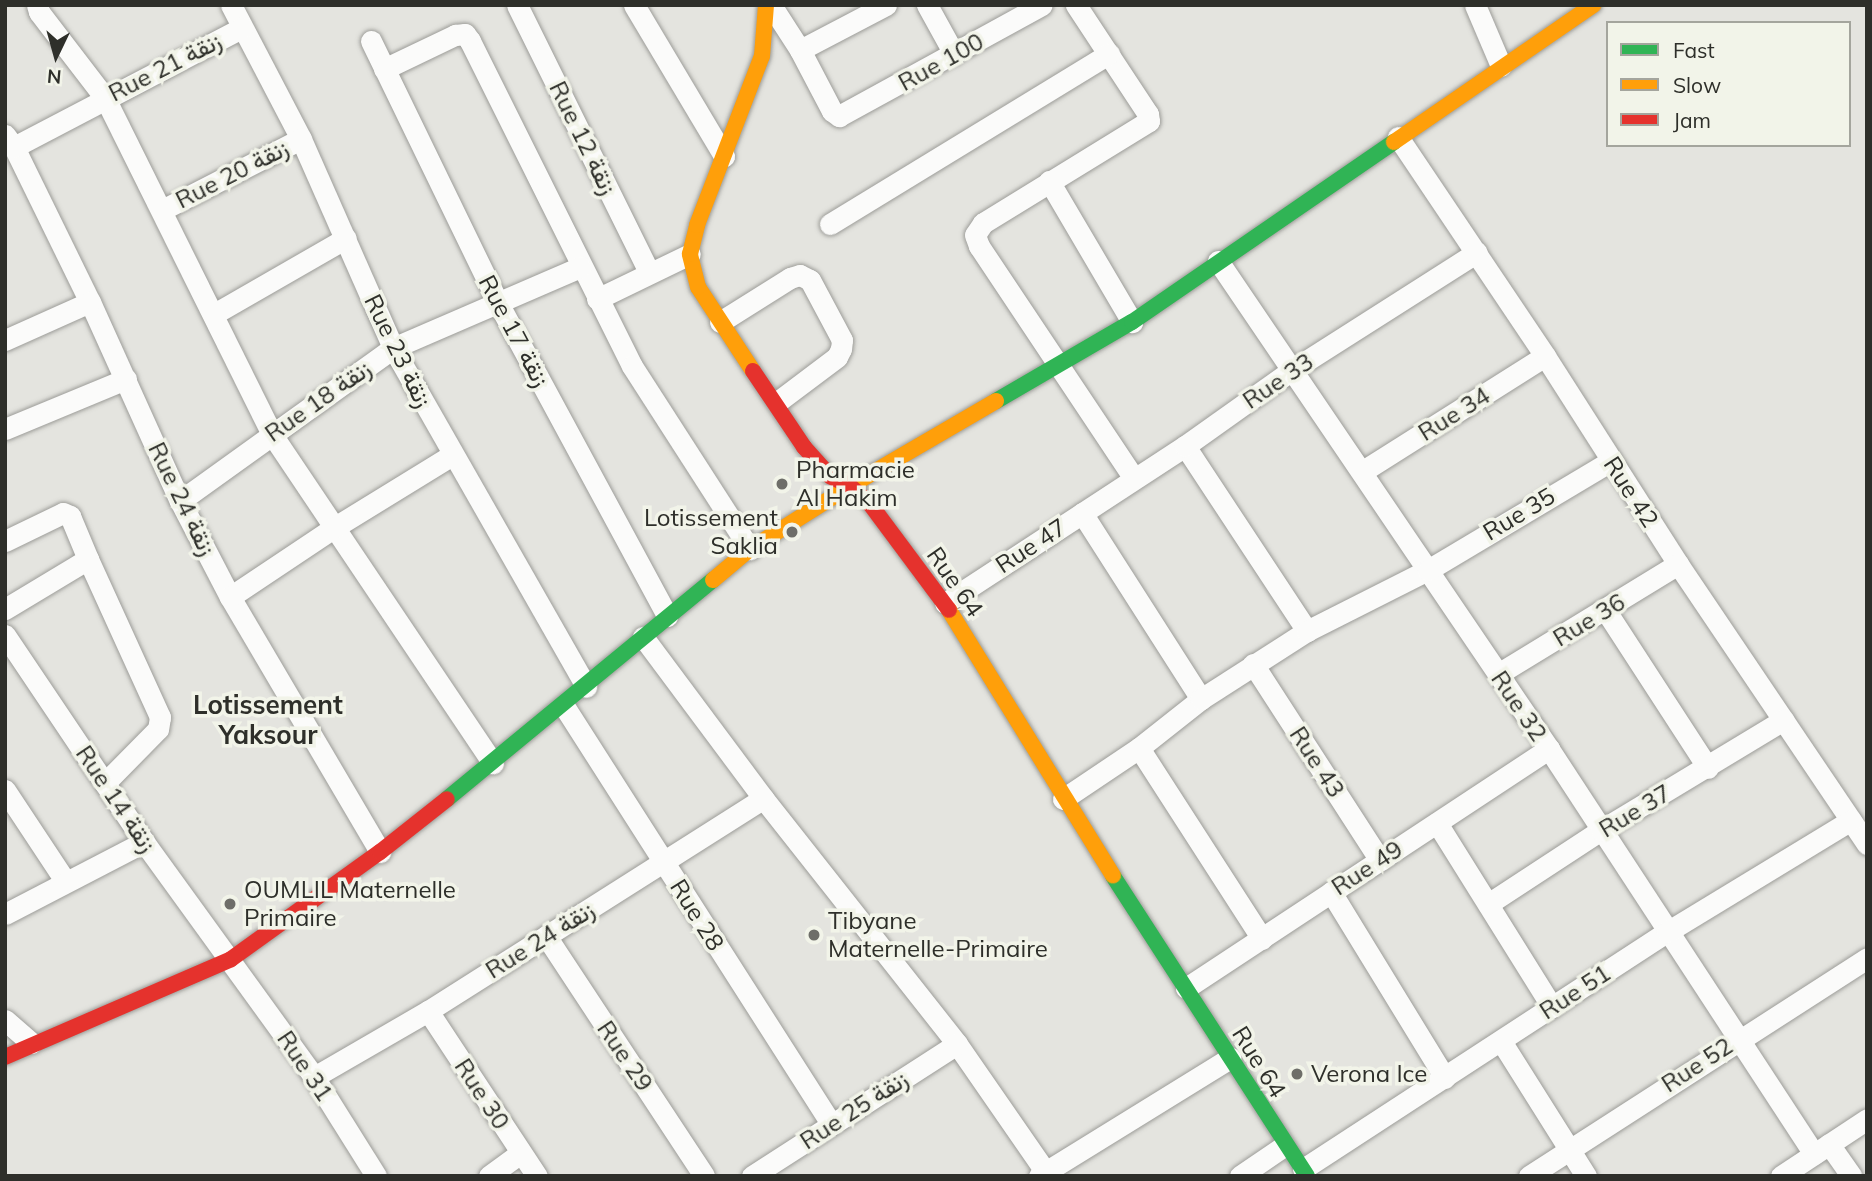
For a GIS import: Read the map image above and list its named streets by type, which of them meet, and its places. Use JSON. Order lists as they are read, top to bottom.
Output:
{
  "streets": {
    "street": [
      "Rue 100",
      "Rue 21 زنقة",
      "Rue 12 زنقة",
      "Rue 20 زنقة",
      "Rue 17 زنقة",
      "Rue 23 زنقة",
      "Rue 33",
      "Rue 18 زنقة",
      "Rue 34",
      "Rue 42",
      "Rue 24 زنقة",
      "Rue 35",
      "Rue 47",
      "Rue 64",
      "Rue 36",
      "Rue 32",
      "Rue 43",
      "Rue 14 زنقة",
      "Rue 37",
      "Rue 49",
      "Rue 28",
      "Rue 51",
      "Rue 29",
      "Rue 52",
      "Rue 31",
      "Rue 30",
      "Rue 25 زنقة"
    ]
  },
  "crossings": [
    ["Rue 21 زنقة", "Rue 23 زنقة"],
    ["Rue 21 زنقة", "Rue 24 زنقة"],
    ["Rue 20 زنقة", "Rue 23 زنقة"],
    ["Rue 17 زنقة", "Rue 18 زنقة"],
    ["Rue 23 زنقة", "Rue 18 زنقة"],
    ["Rue 33", "Rue 42"],
    ["Rue 33", "Rue 47"],
    ["Rue 33", "Rue 32"],
    ["Rue 18 زنقة", "Rue 24 زنقة"],
    ["Rue 34", "Rue 42"],
    ["Rue 34", "Rue 32"],
    ["Rue 42", "Rue 35"],
    ["Rue 42", "Rue 36"],
    ["Rue 42", "Rue 37"],
    ["Rue 42", "Rue 51"],
    ["Rue 24 زنقة", "Rue 28"],
    ["Rue 24 زنقة", "Rue 29"],
    ["Rue 24 زنقة", "Rue 31"],
    ["Rue 24 زنقة", "Rue 30"],
    ["Rue 35", "Rue 64"],
    ["Rue 35", "Rue 32"],
    ["Rue 35", "Rue 43"],
    ["Rue 47", "Rue 64"],
    ["Rue 64", "Rue 49"],
    ["Rue 64", "Rue 51"],
    ["Rue 36", "Rue 32"],
    ["Rue 32", "Rue 37"],
    ["Rue 32", "Rue 49"],
    ["Rue 32", "Rue 51"],
    ["Rue 32", "Rue 52"],
    ["Rue 43", "Rue 49"],
    ["Rue 14 زنقة", "Rue 31"],
    ["Rue 28", "Rue 25 زنقة"]
  ],
  "districts": ["Lotissement Yaksour"],
  "places": [
    "Pharmacie Al Hakim",
    "Lotissement Saklia",
    "OUMLIL Maternelle Primaire",
    "Tibyane Maternelle-Primaire",
    "Verona Ice"
  ],
  "legend": ["Fast", "Slow", "Jam"],
  "north": "bottom"
}
